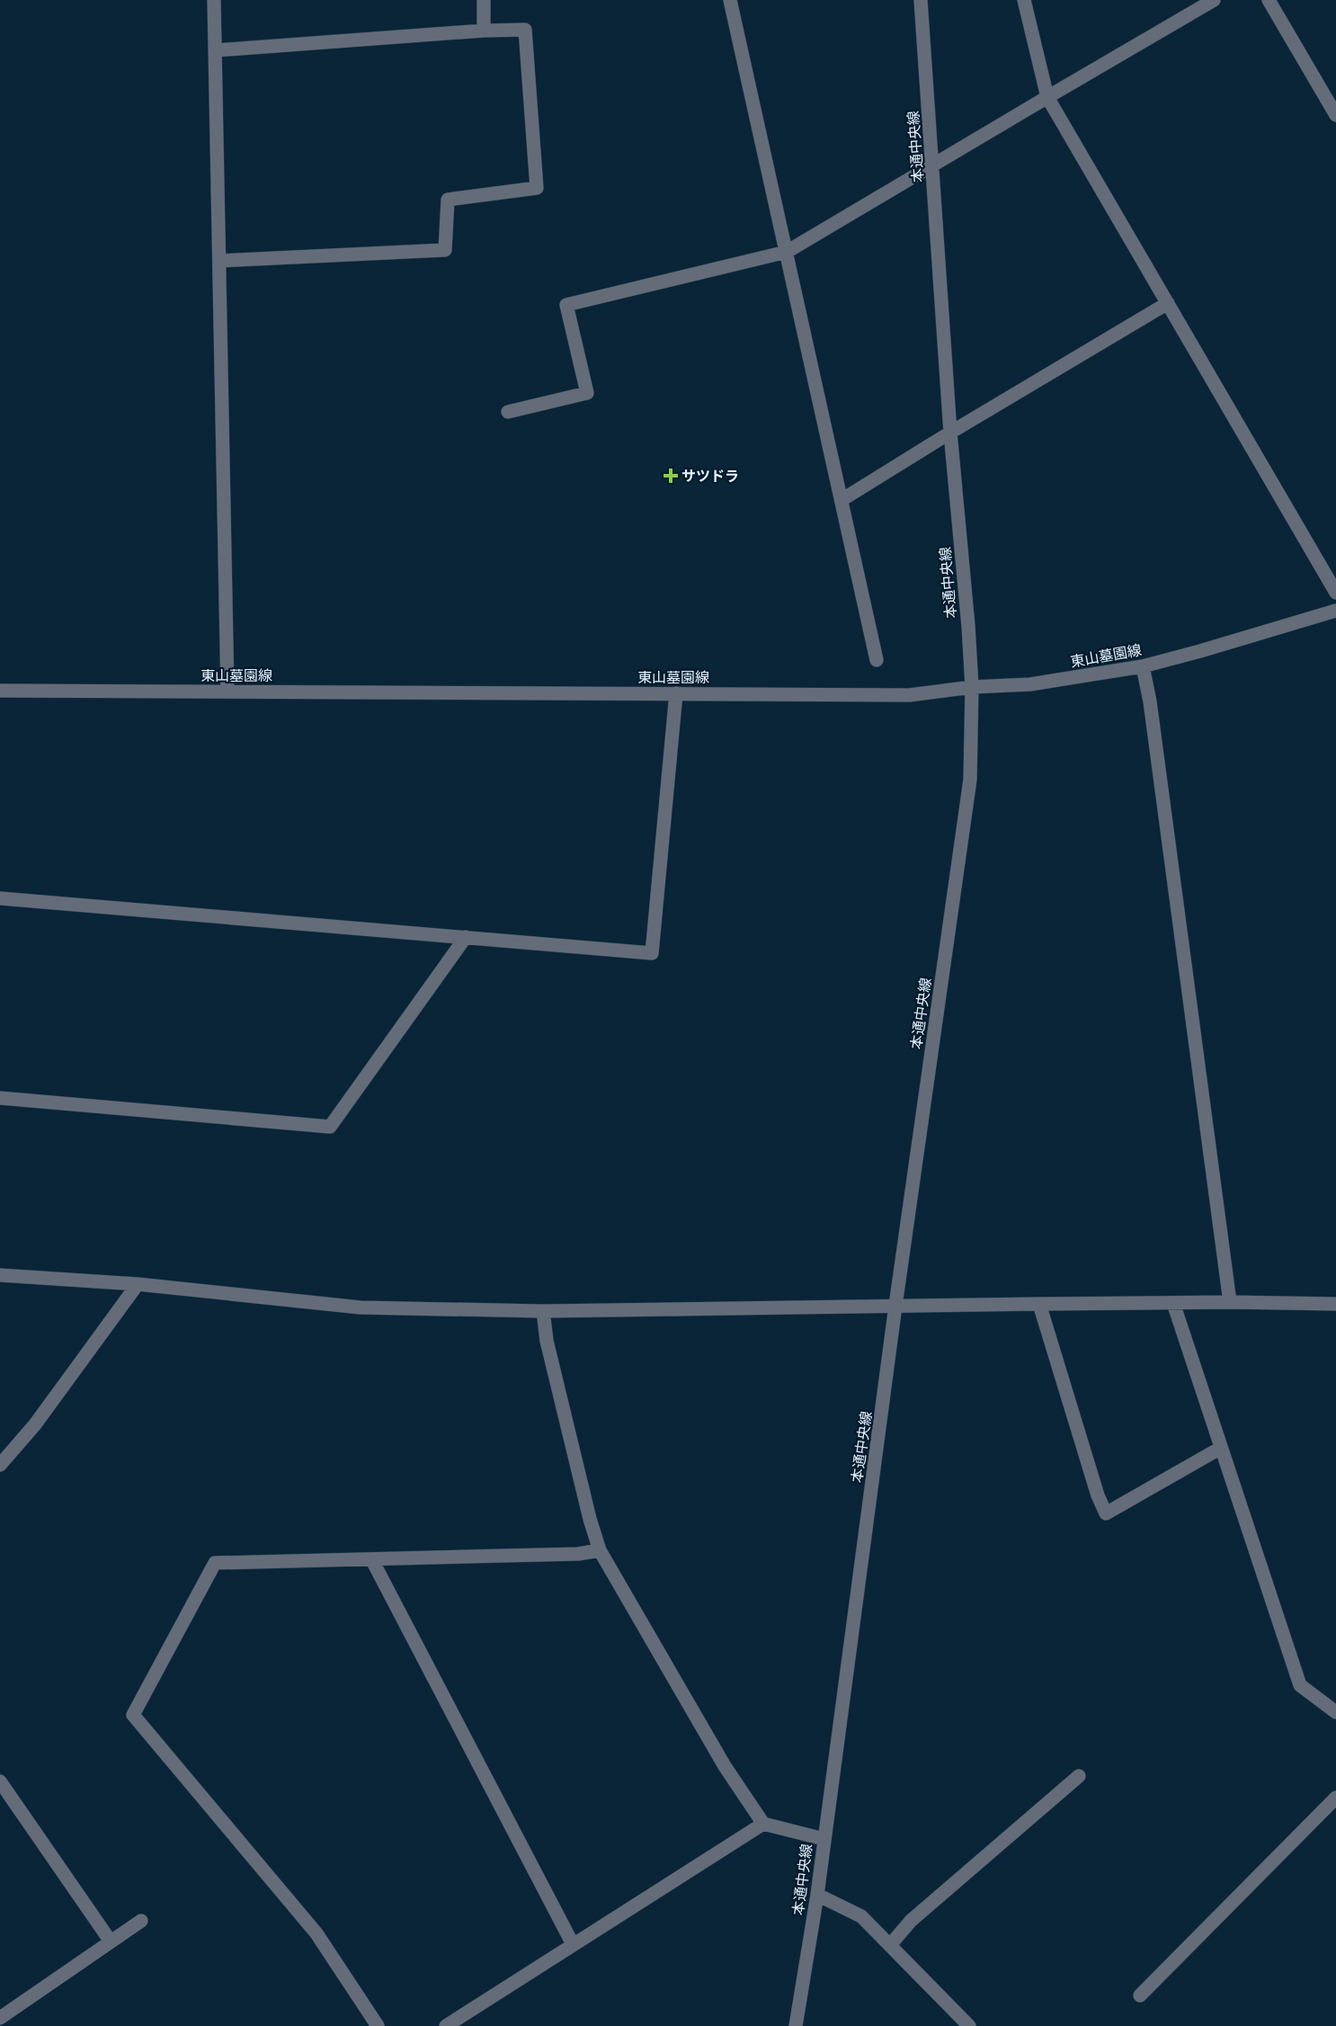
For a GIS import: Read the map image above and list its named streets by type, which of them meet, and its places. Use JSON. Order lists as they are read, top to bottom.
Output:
{
  "streets": {
    "street": ["本通中央線", "東山墓園線"]
  },
  "crossings": [
    ["本通中央線", "東山墓園線"]
  ],
  "places": {
    "health": ["サツドラ"]
  }
}
